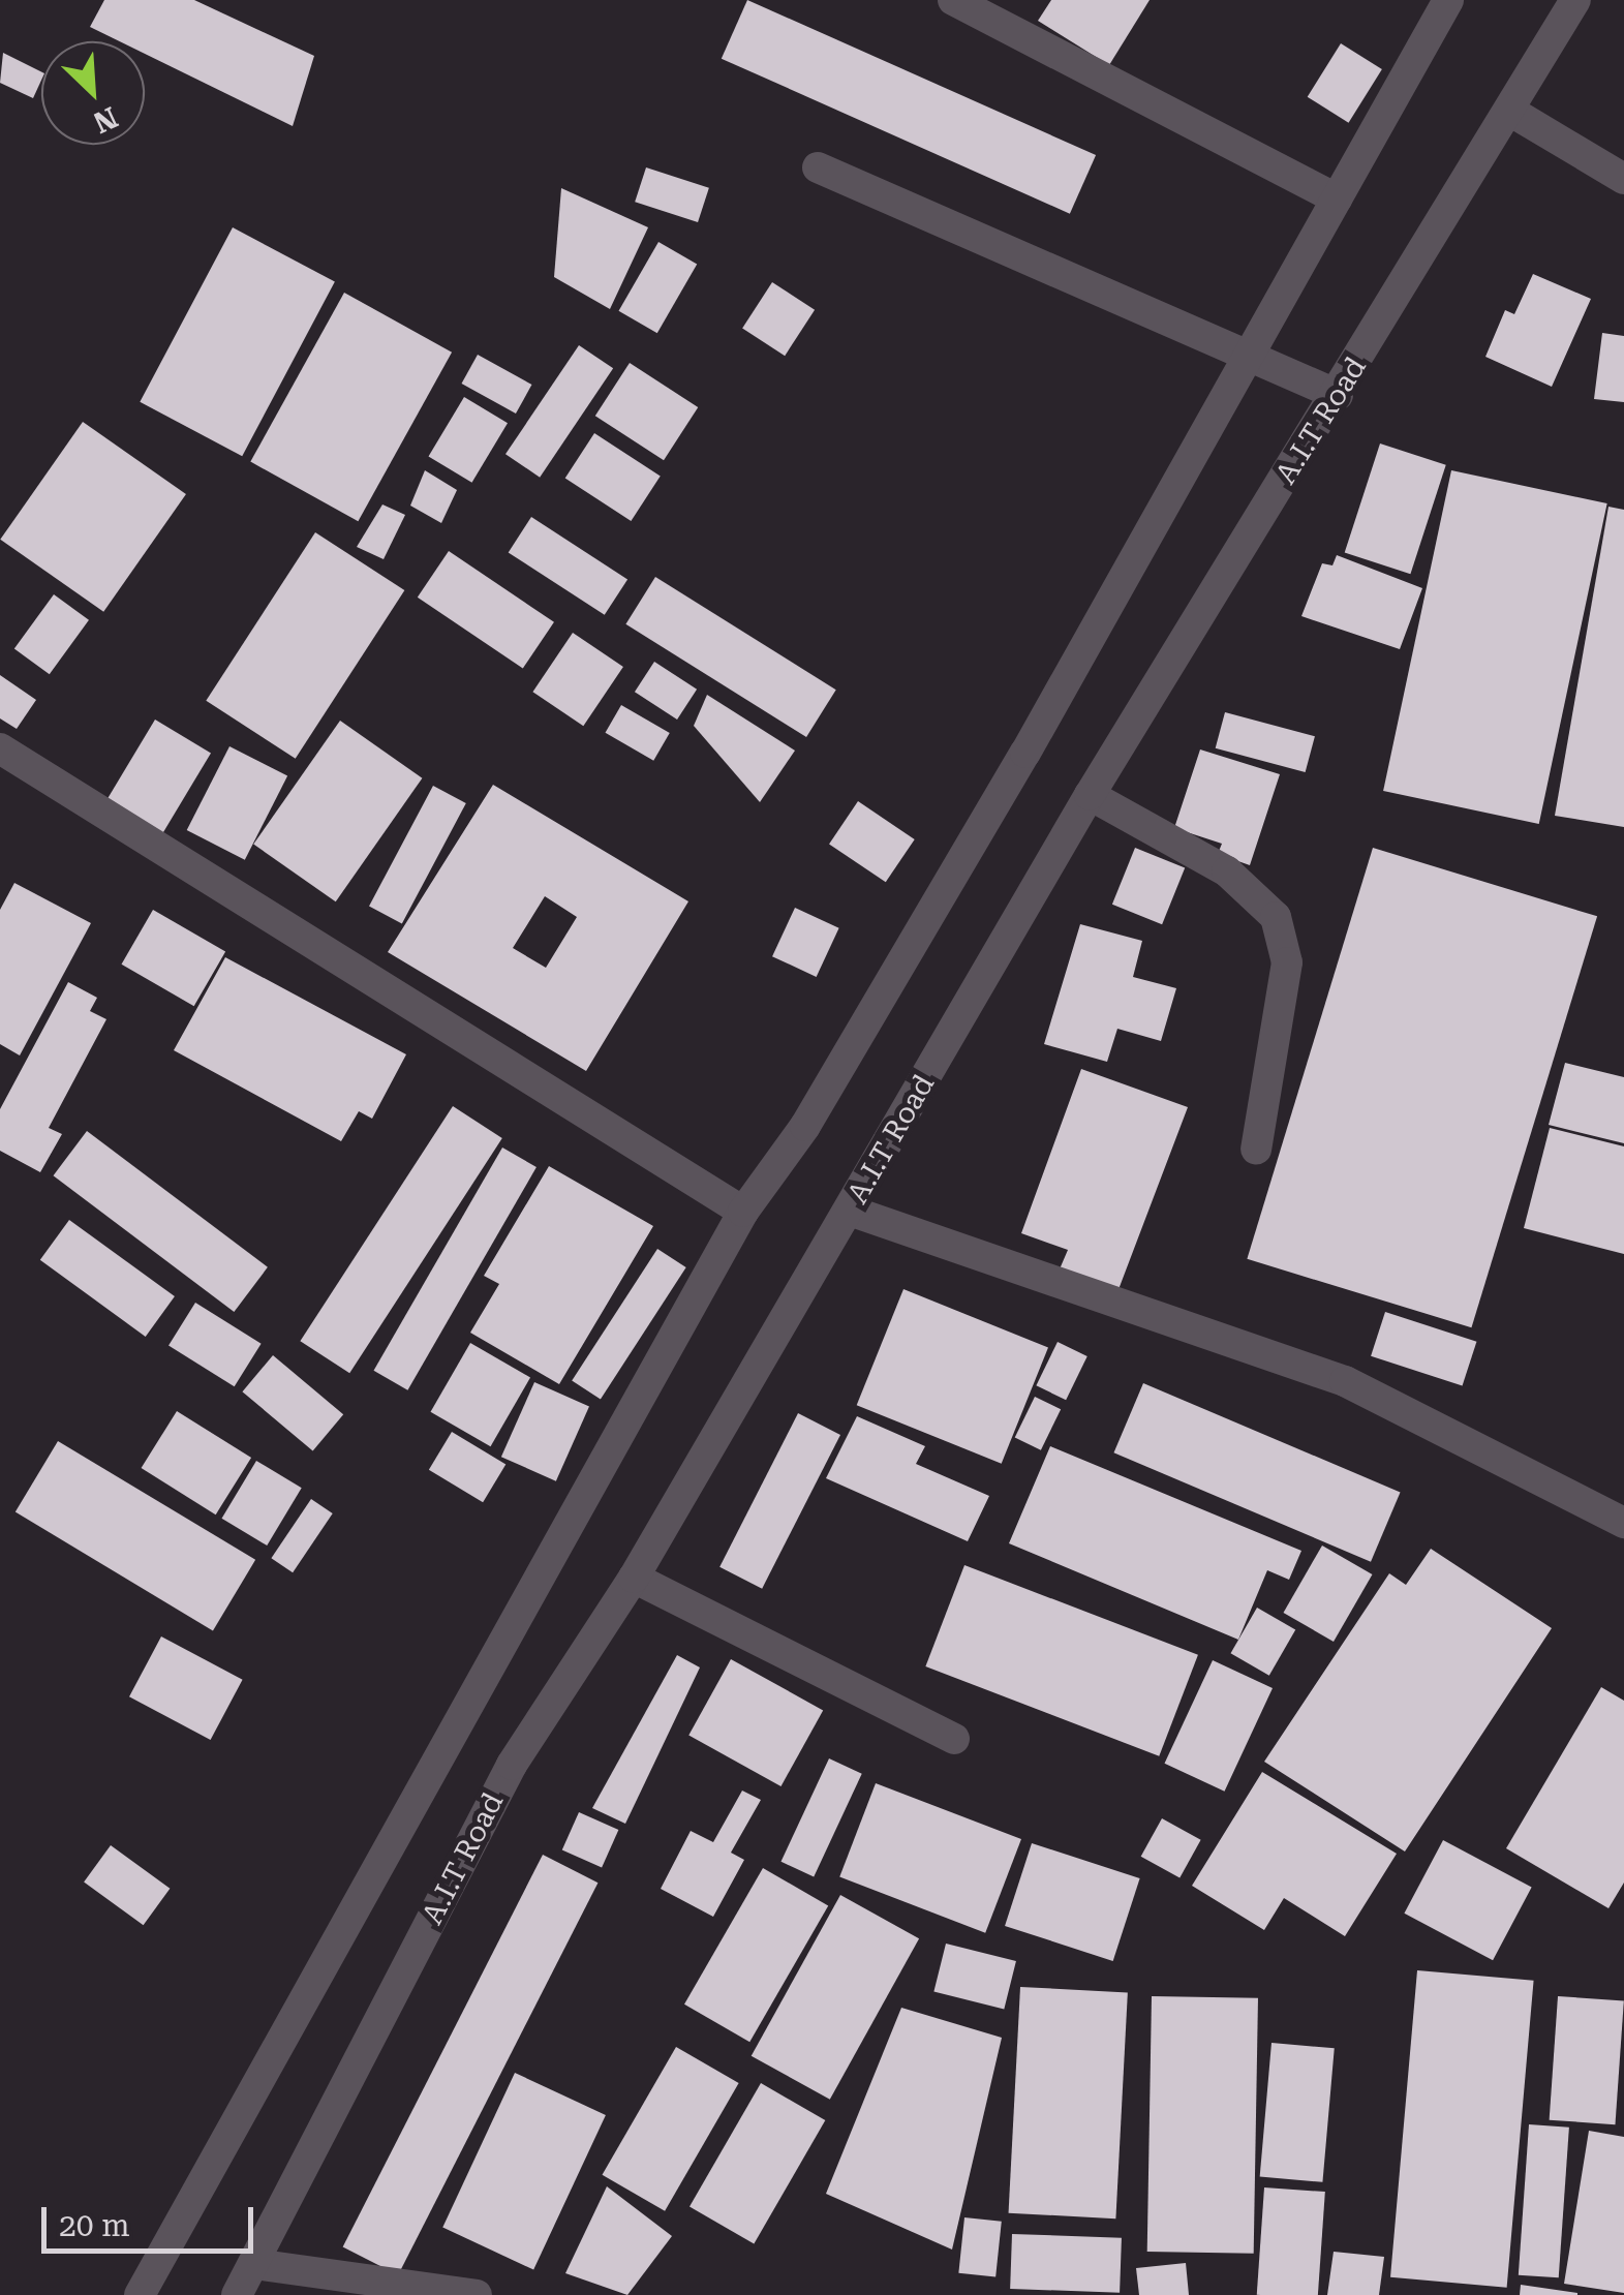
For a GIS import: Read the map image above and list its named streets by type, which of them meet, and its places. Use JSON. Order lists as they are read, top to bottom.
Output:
{
  "streets": {
    "street": ["A.I.T Road"]
  },
  "scale_bar": "20 m",
  "north": "bottom right"
}
